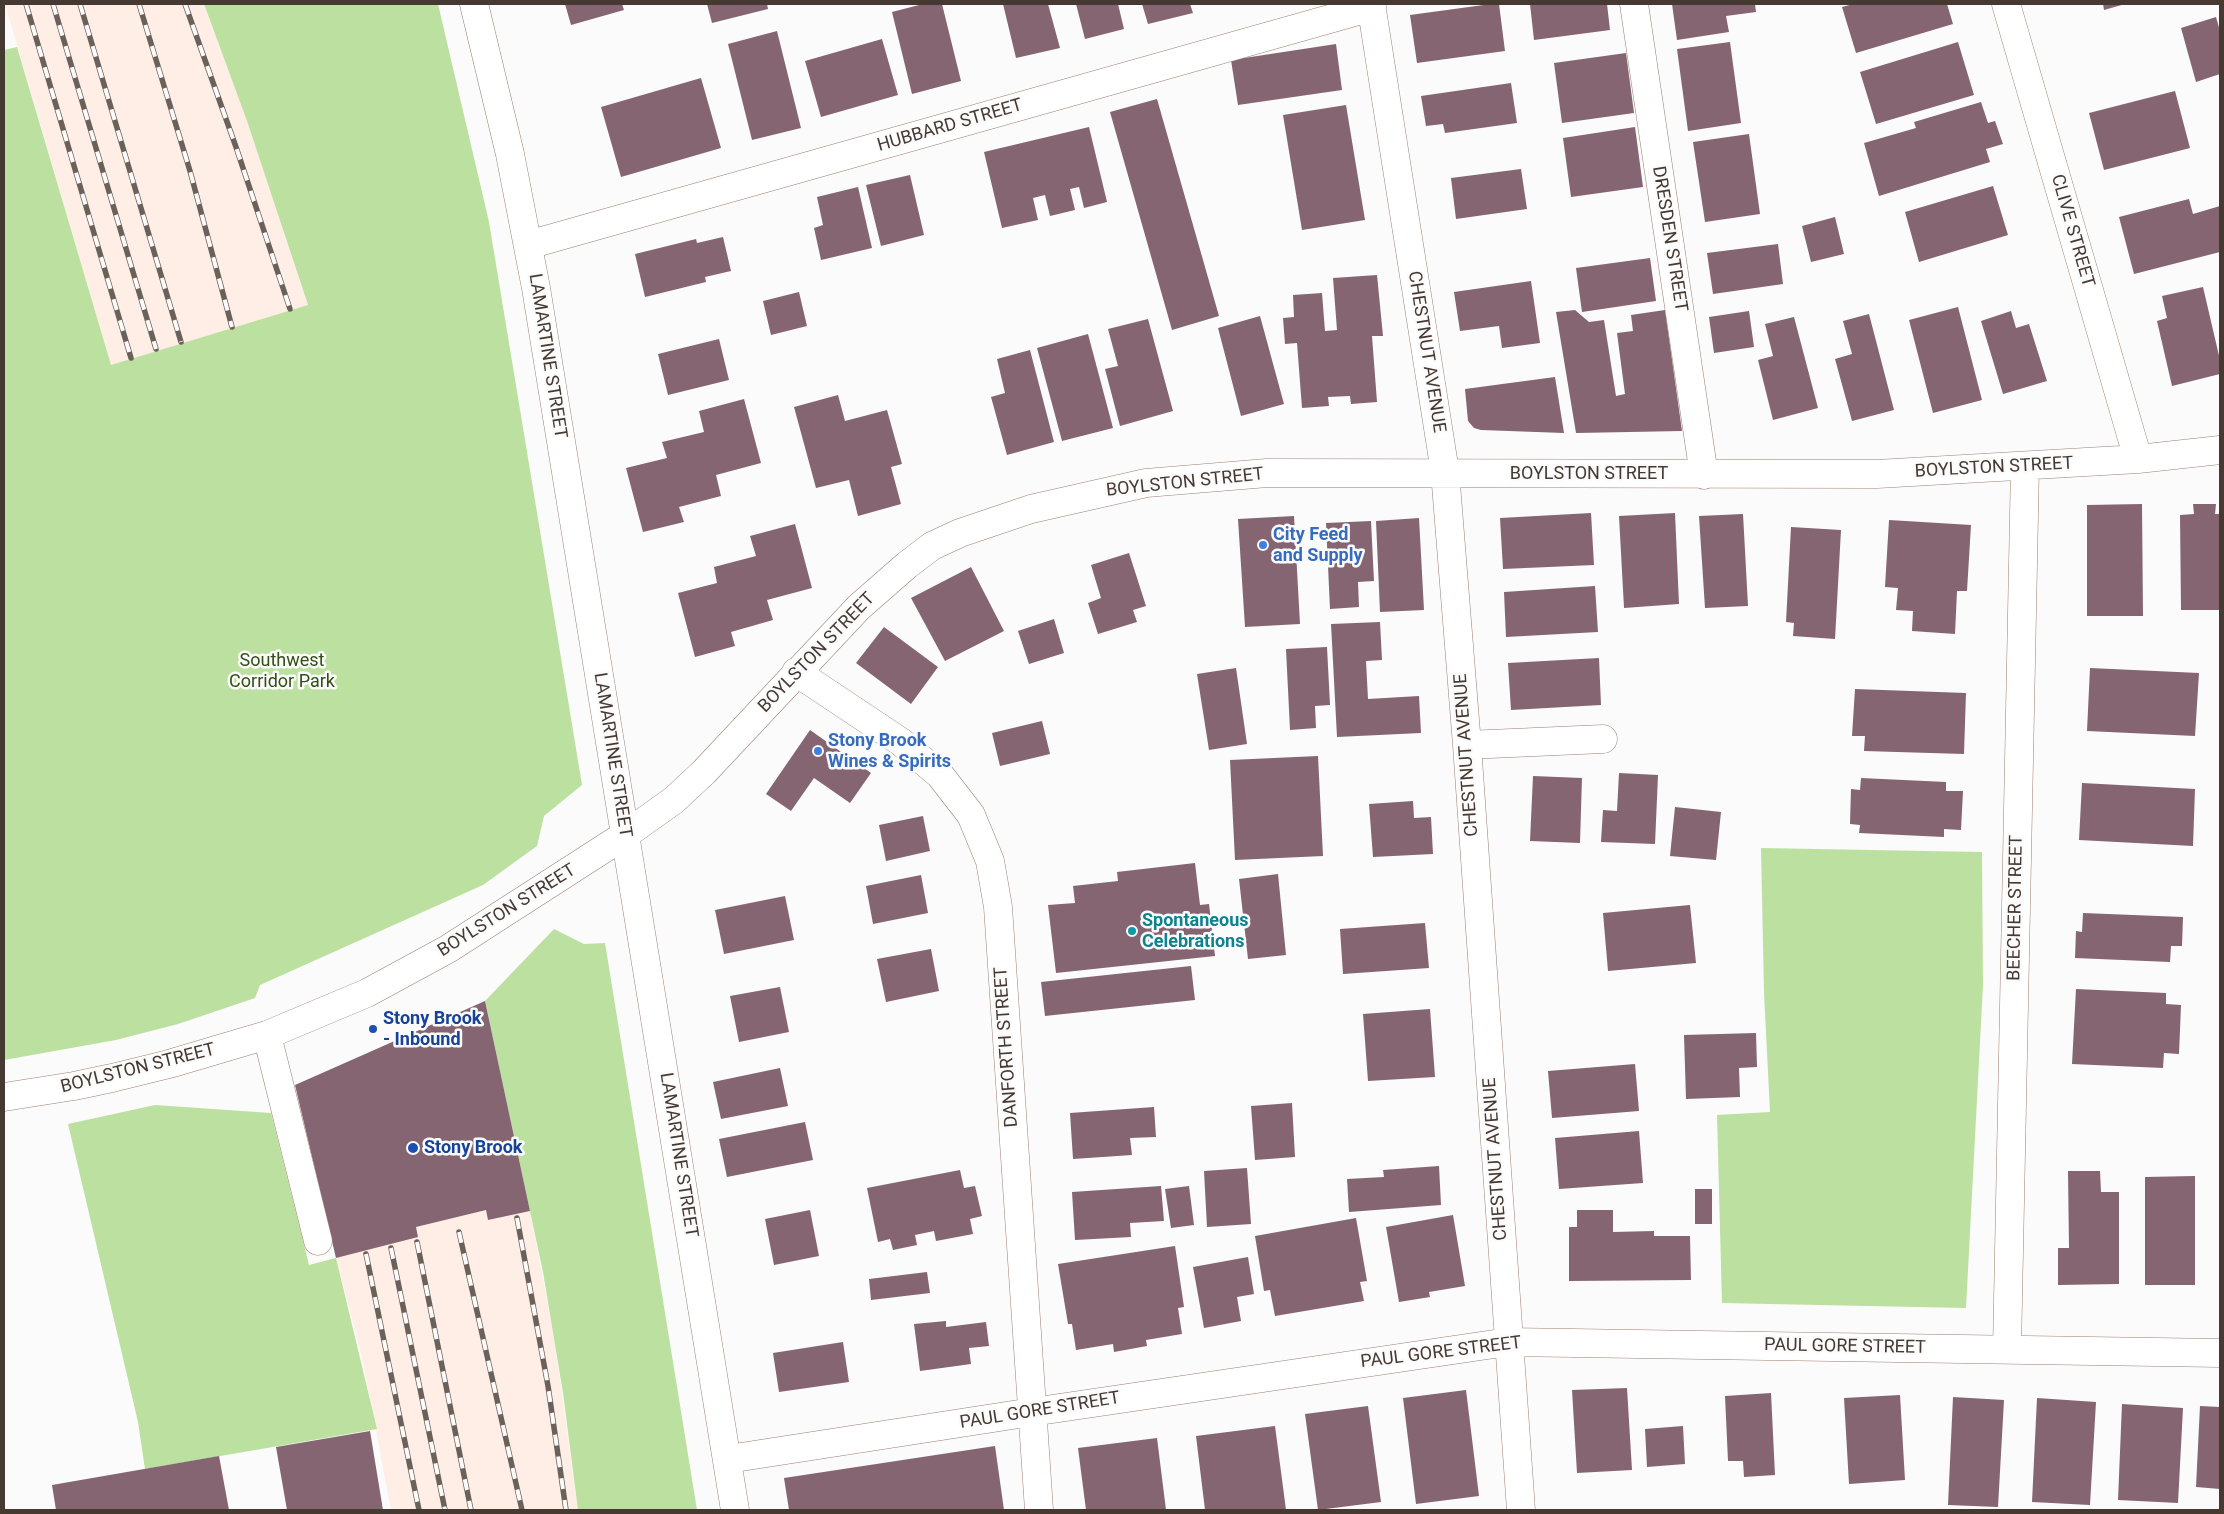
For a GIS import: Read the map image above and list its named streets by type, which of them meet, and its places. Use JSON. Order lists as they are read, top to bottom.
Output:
{
  "streets": {
    "street": [
      "HUBBARD STREET",
      "CLIVE STREET",
      "DRESDEN STREET",
      "CHESTNUT AVENUE",
      "LAMARTINE STREET",
      "BOYLSTON STREET",
      "BEECHER STREET",
      "DANFORTH STREET",
      "PAUL GORE STREET"
    ]
  },
  "crossings": [
    ["HUBBARD STREET", "CHESTNUT AVENUE"],
    ["HUBBARD STREET", "LAMARTINE STREET"],
    ["CLIVE STREET", "BOYLSTON STREET"],
    ["DRESDEN STREET", "BOYLSTON STREET"],
    ["CHESTNUT AVENUE", "BOYLSTON STREET"],
    ["CHESTNUT AVENUE", "PAUL GORE STREET"],
    ["LAMARTINE STREET", "BOYLSTON STREET"],
    ["LAMARTINE STREET", "PAUL GORE STREET"],
    ["BOYLSTON STREET", "BEECHER STREET"],
    ["BOYLSTON STREET", "DANFORTH STREET"],
    ["BEECHER STREET", "PAUL GORE STREET"],
    ["DANFORTH STREET", "PAUL GORE STREET"]
  ],
  "parks": ["Southwest Corridor Park"],
  "places": [
    "City Feed and Supply",
    "Stony Brook Wines & Spirits",
    "Spontaneous Celebrations",
    "Stony Brook - Inbound",
    "Stony Brook"
  ]
}
